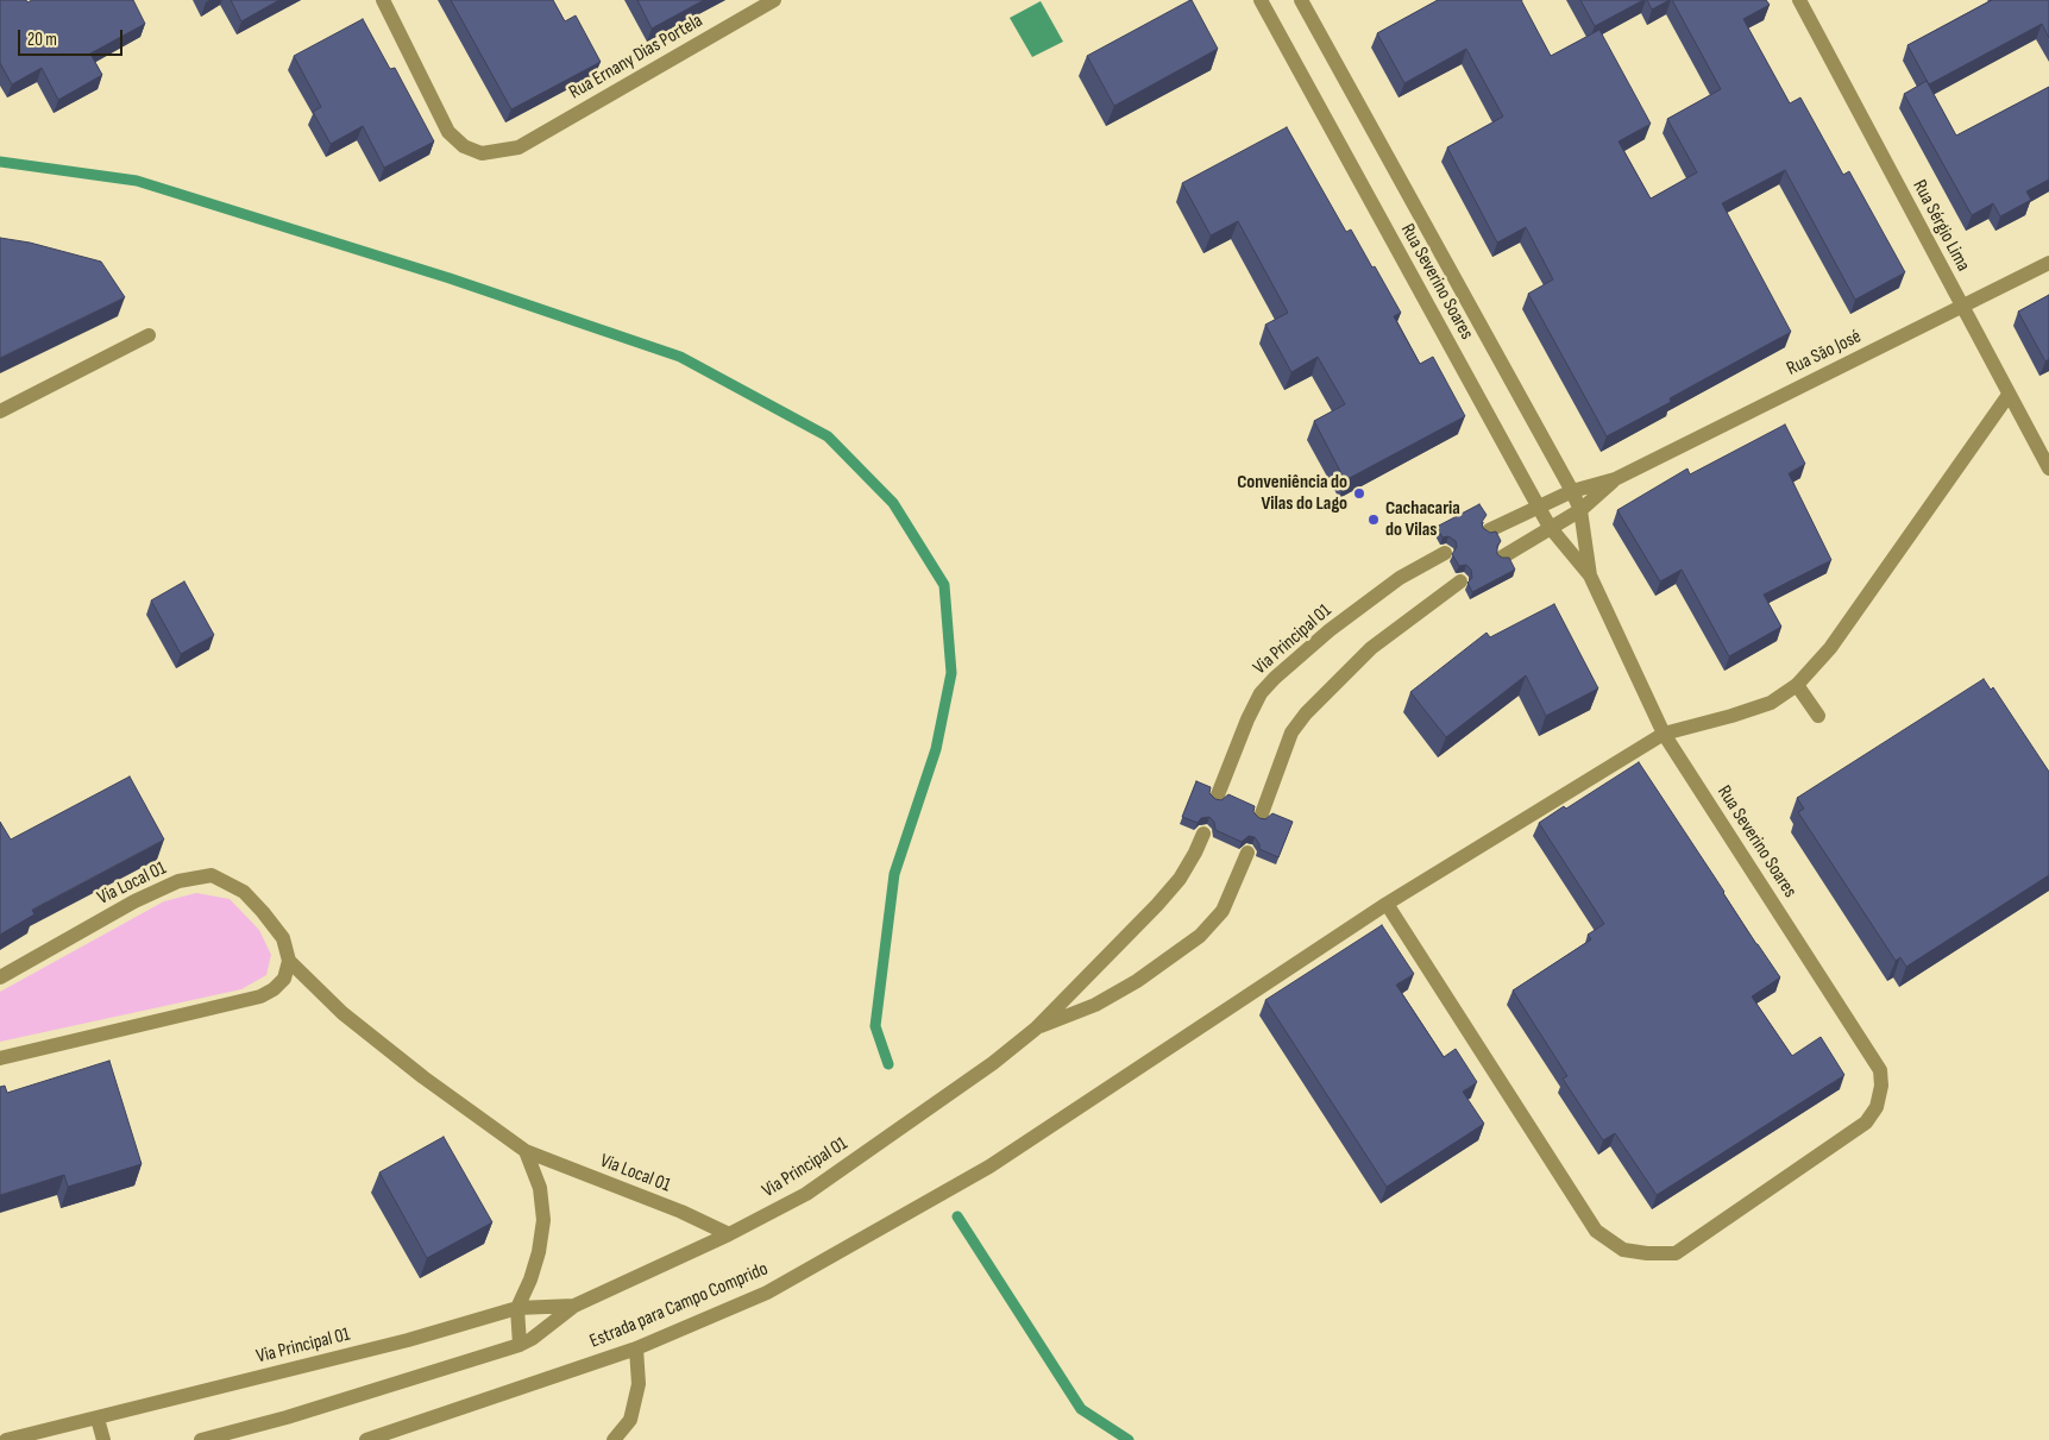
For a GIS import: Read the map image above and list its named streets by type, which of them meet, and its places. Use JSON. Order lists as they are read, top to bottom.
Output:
{
  "streets": {
    "street": [
      "Rua Ernany Dias Portela",
      "Rua Sérgio Lima",
      "Rua Severino Soares",
      "Rua São José",
      "Via Principal 01",
      "Via Local 01",
      "Estrada para Campo Comprido"
    ]
  },
  "crossings": [
    ["Rua Sérgio Lima", "Rua São José"],
    ["Rua Sérgio Lima", "Estrada para Campo Comprido"],
    ["Rua Severino Soares", "Rua São José"],
    ["Rua Severino Soares", "Estrada para Campo Comprido"],
    ["Via Principal 01", "Via Local 01"]
  ],
  "places": ["Conveniência do Vilas do Lago", "Cachacaria do Vilas"],
  "scale_bar": "20 m"
}
